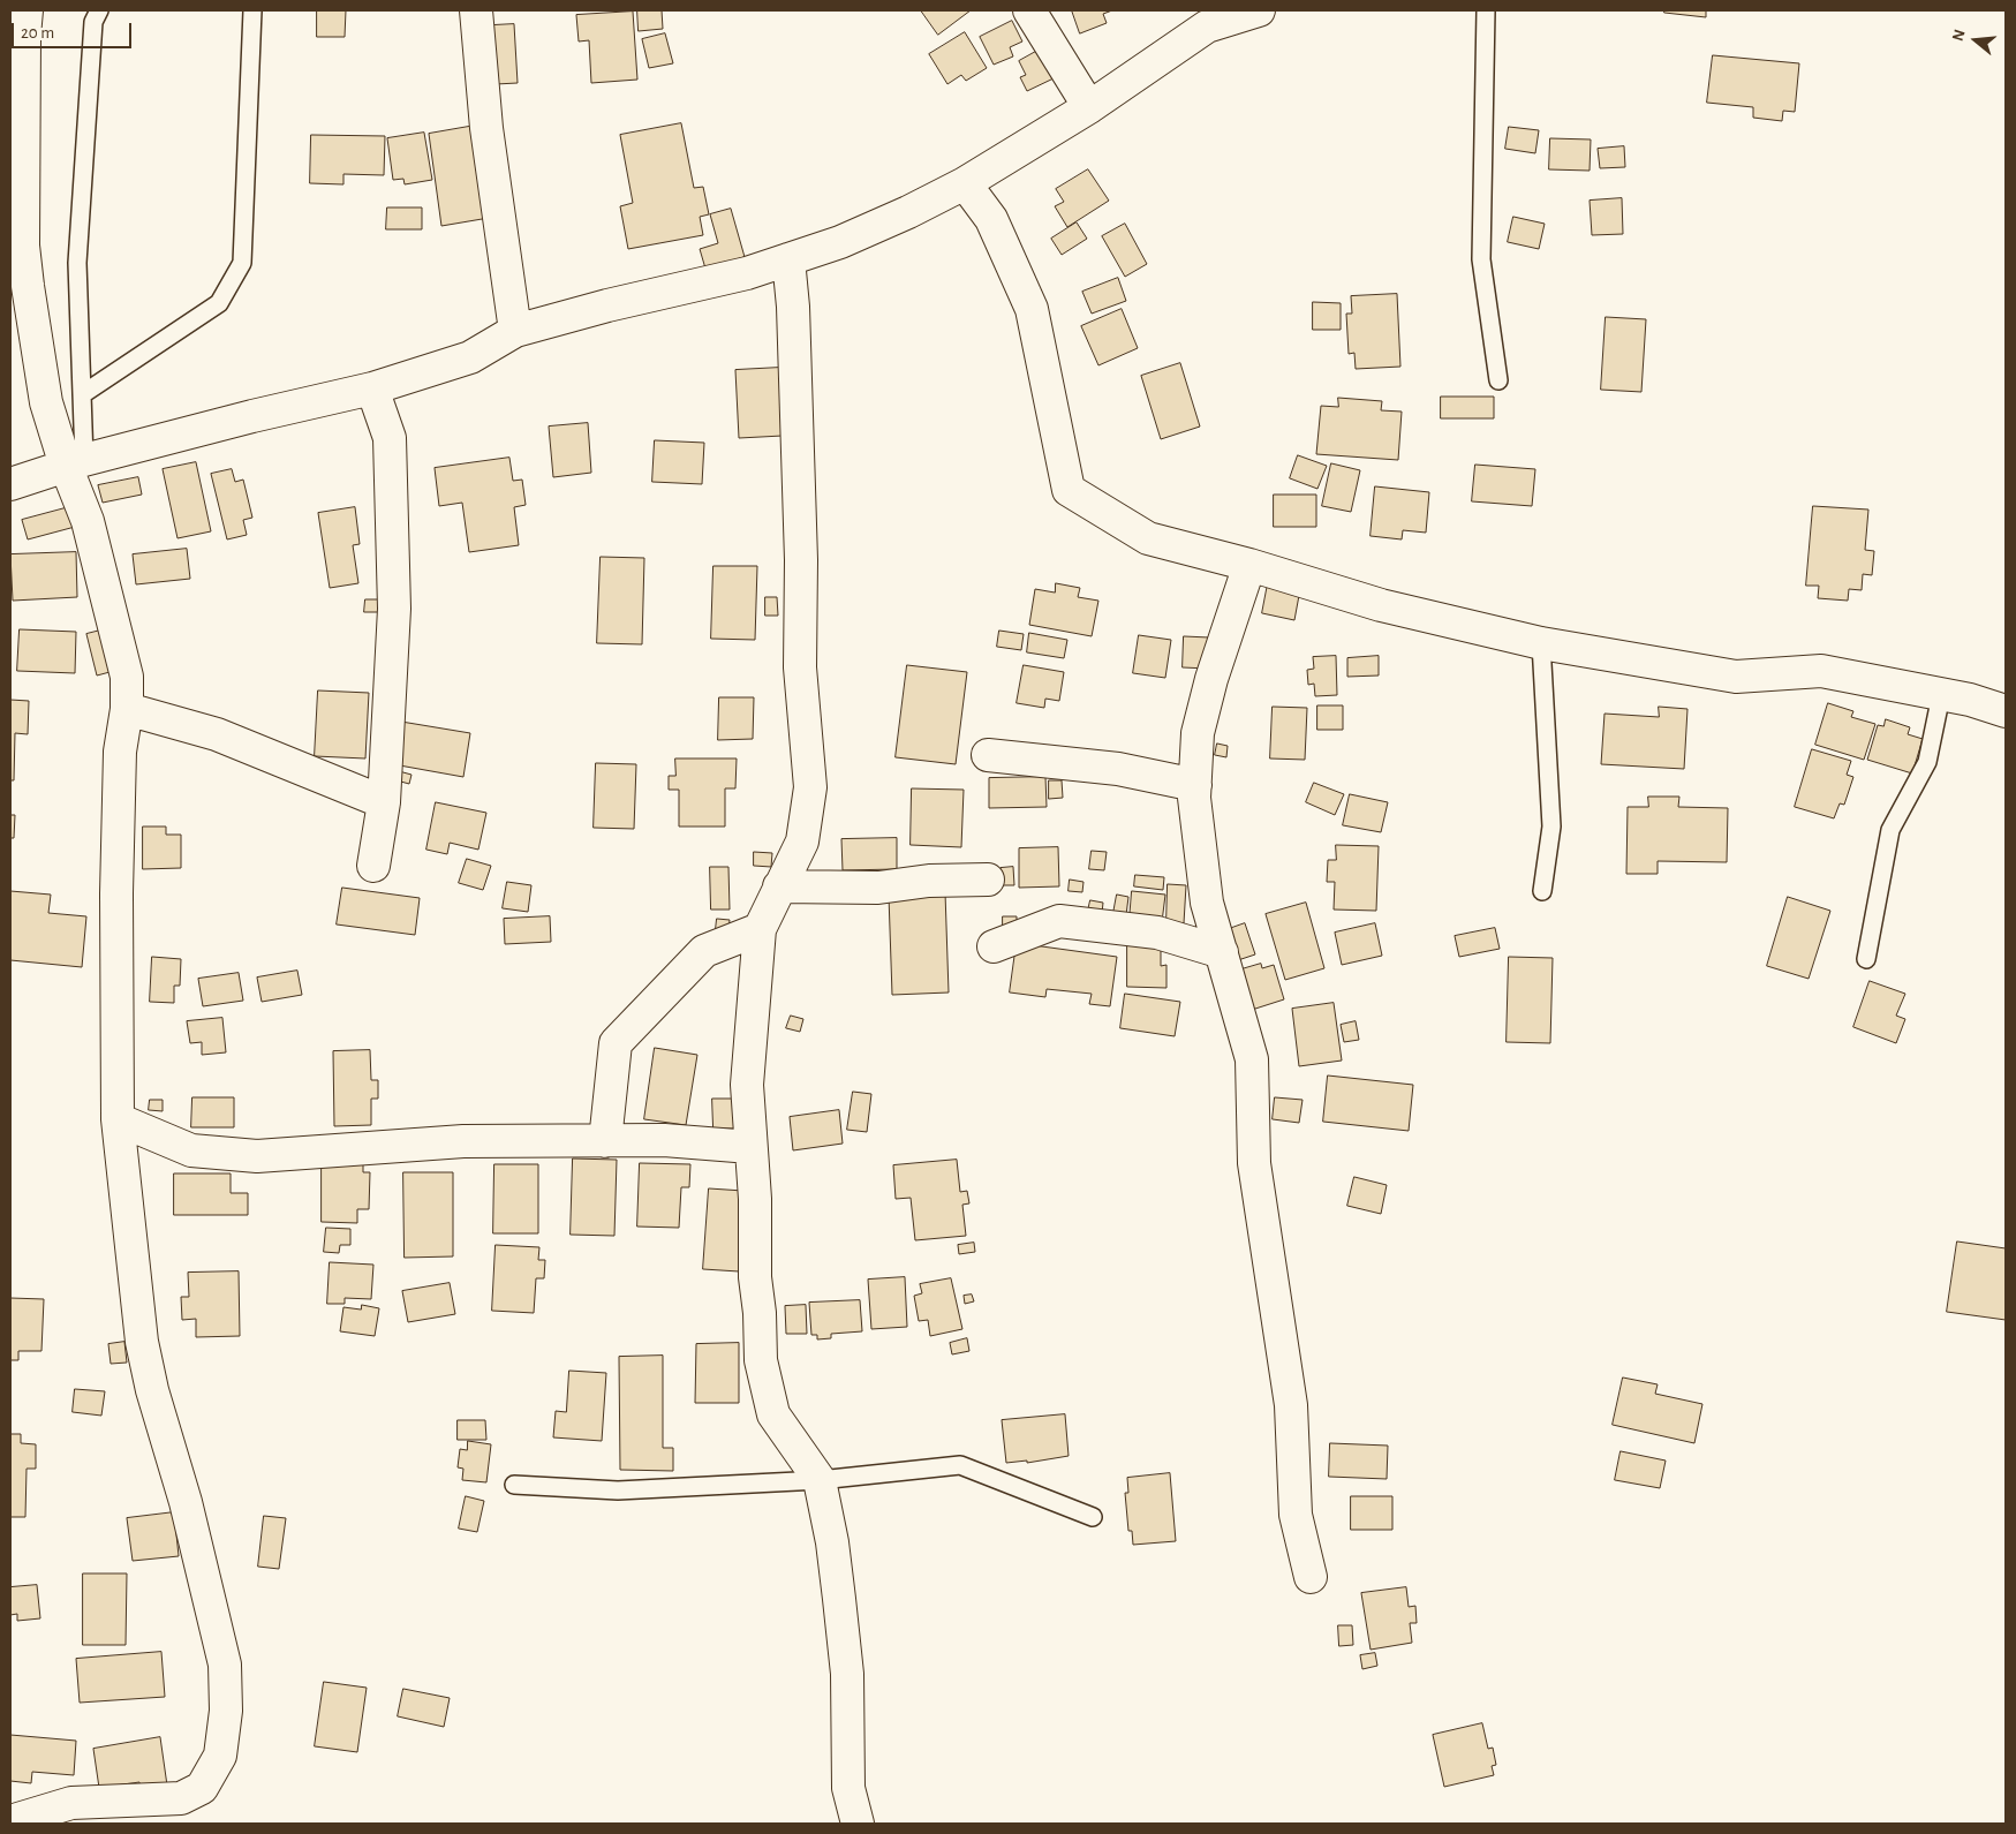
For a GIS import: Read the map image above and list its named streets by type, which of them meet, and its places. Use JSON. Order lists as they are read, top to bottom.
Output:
{
  "scale_bar": "20 m",
  "north": "left"
}
